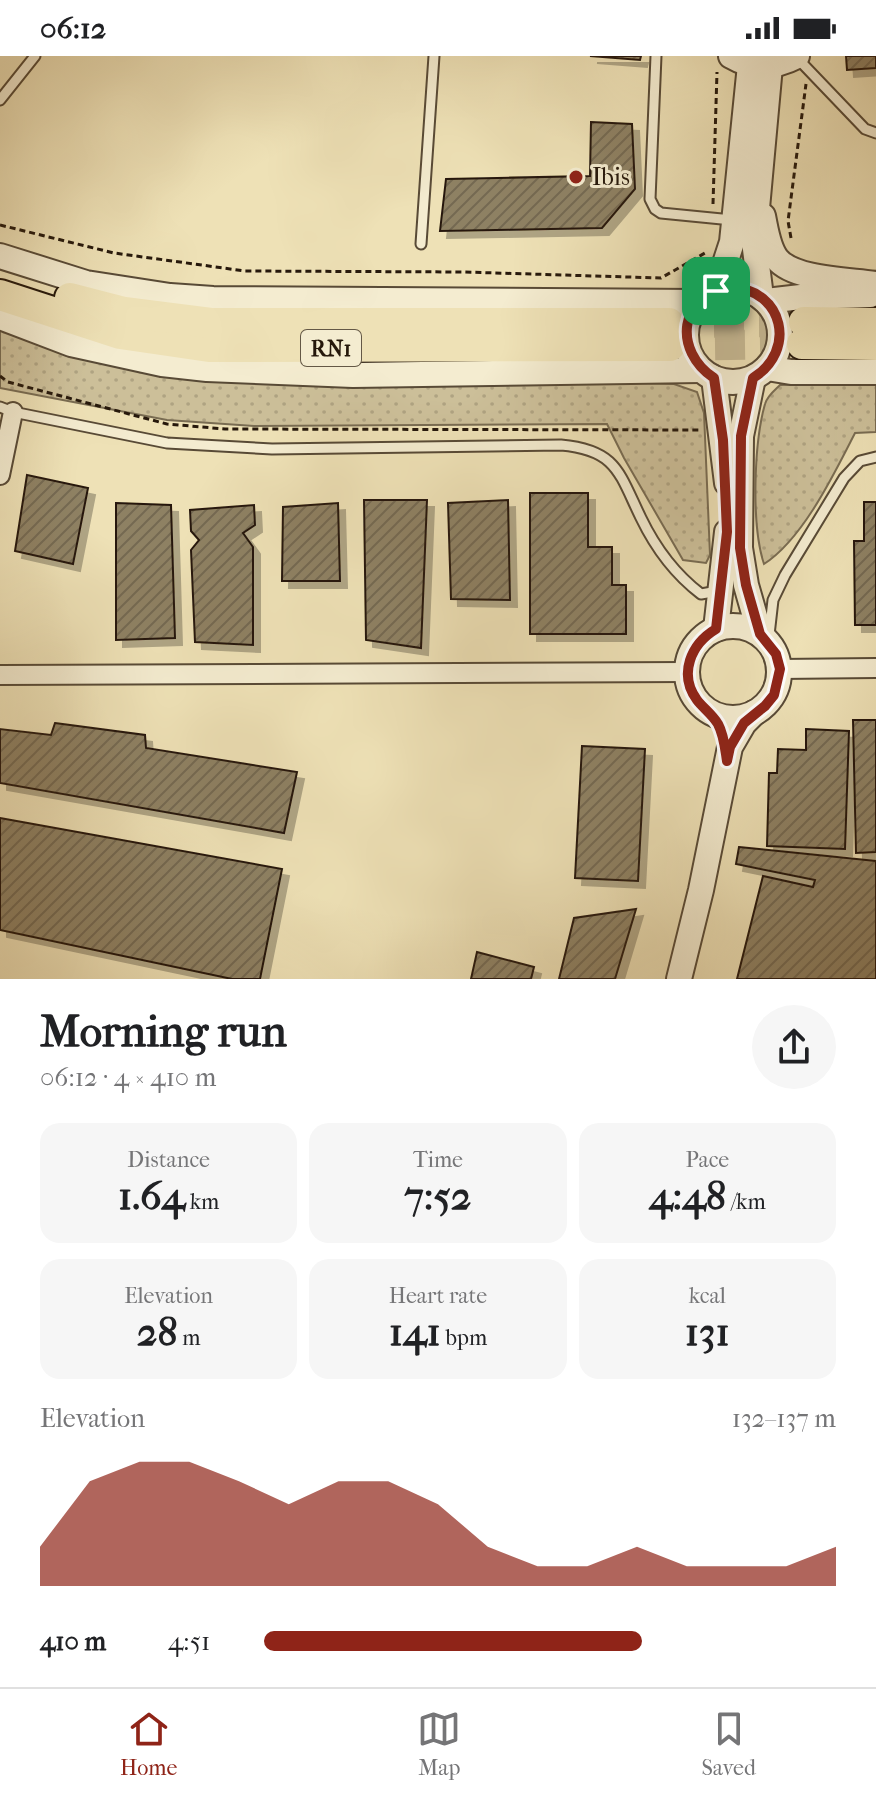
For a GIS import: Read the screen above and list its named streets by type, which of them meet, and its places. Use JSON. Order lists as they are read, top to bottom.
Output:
{
  "streets": {
    "highway": ["RN1"]
  },
  "places": ["Ibis"],
  "page": {
    "status": "06:12",
    "heading": ["Morning run", "06:12 · 4 × 410 m"],
    "stats": [
      ["Distance", "1.64 km"],
      ["Time", "7:52"],
      ["Pace", "4:48 /km"],
      ["Elevation", "28 m"],
      ["Heart rate", "141 bpm"],
      ["kcal", "131"]
    ],
    "chart": ["Elevation", "132–137 m"],
    "list": [
      {
        "name": "410 m",
        "note": "4:51"
      }
    ],
    "tabs": ["Home", "Map", "Saved"]
  }
}
